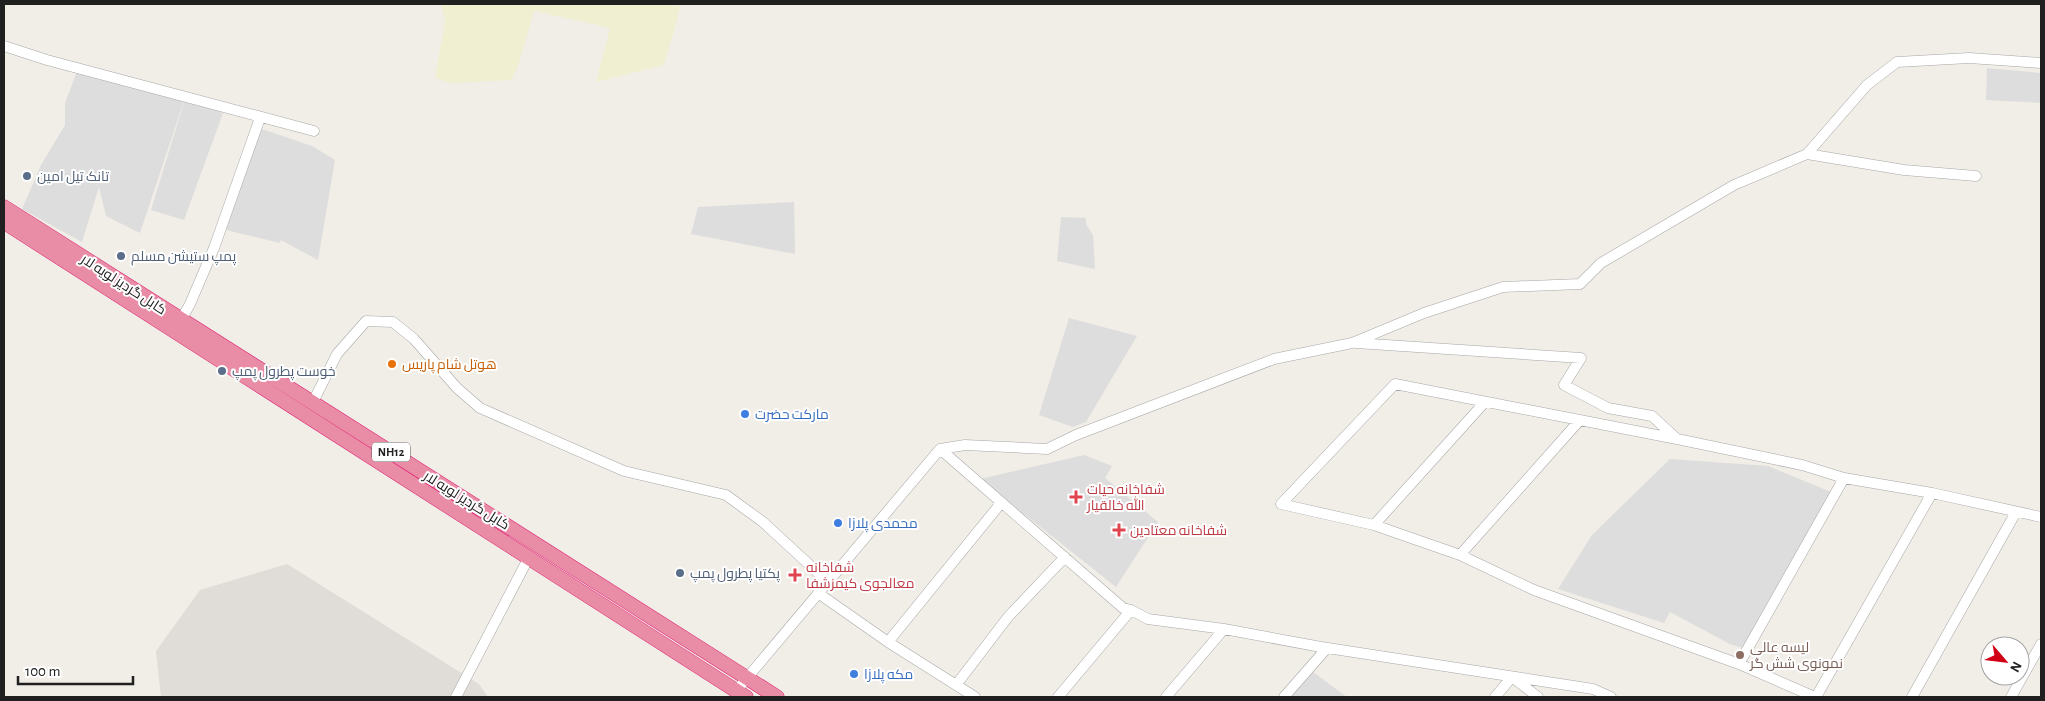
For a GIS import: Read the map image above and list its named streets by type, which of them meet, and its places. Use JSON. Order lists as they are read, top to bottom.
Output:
{
  "streets": {
    "highway": ["کابل گردیز لویه لار", "NH12"]
  },
  "places": {
    "other": [
      "تانک تیل امین",
      "پمپ ستیشن مسلم",
      "هوتل شام پاریس",
      "خوست پطرول پمپ",
      "مارکت حضرت",
      "محمدی پلازا",
      "پکتیا پطرول پمپ",
      "لیسه عالی نمونوی شش گر",
      "مکه پلازا"
    ],
    "health": ["شفاخانه حیات الله خالقیار", "شفاخانه معتادین", "شفاخانه معالجوی کیمزشفا"]
  },
  "scale_bar": "100 m",
  "north": "bottom right"
}
